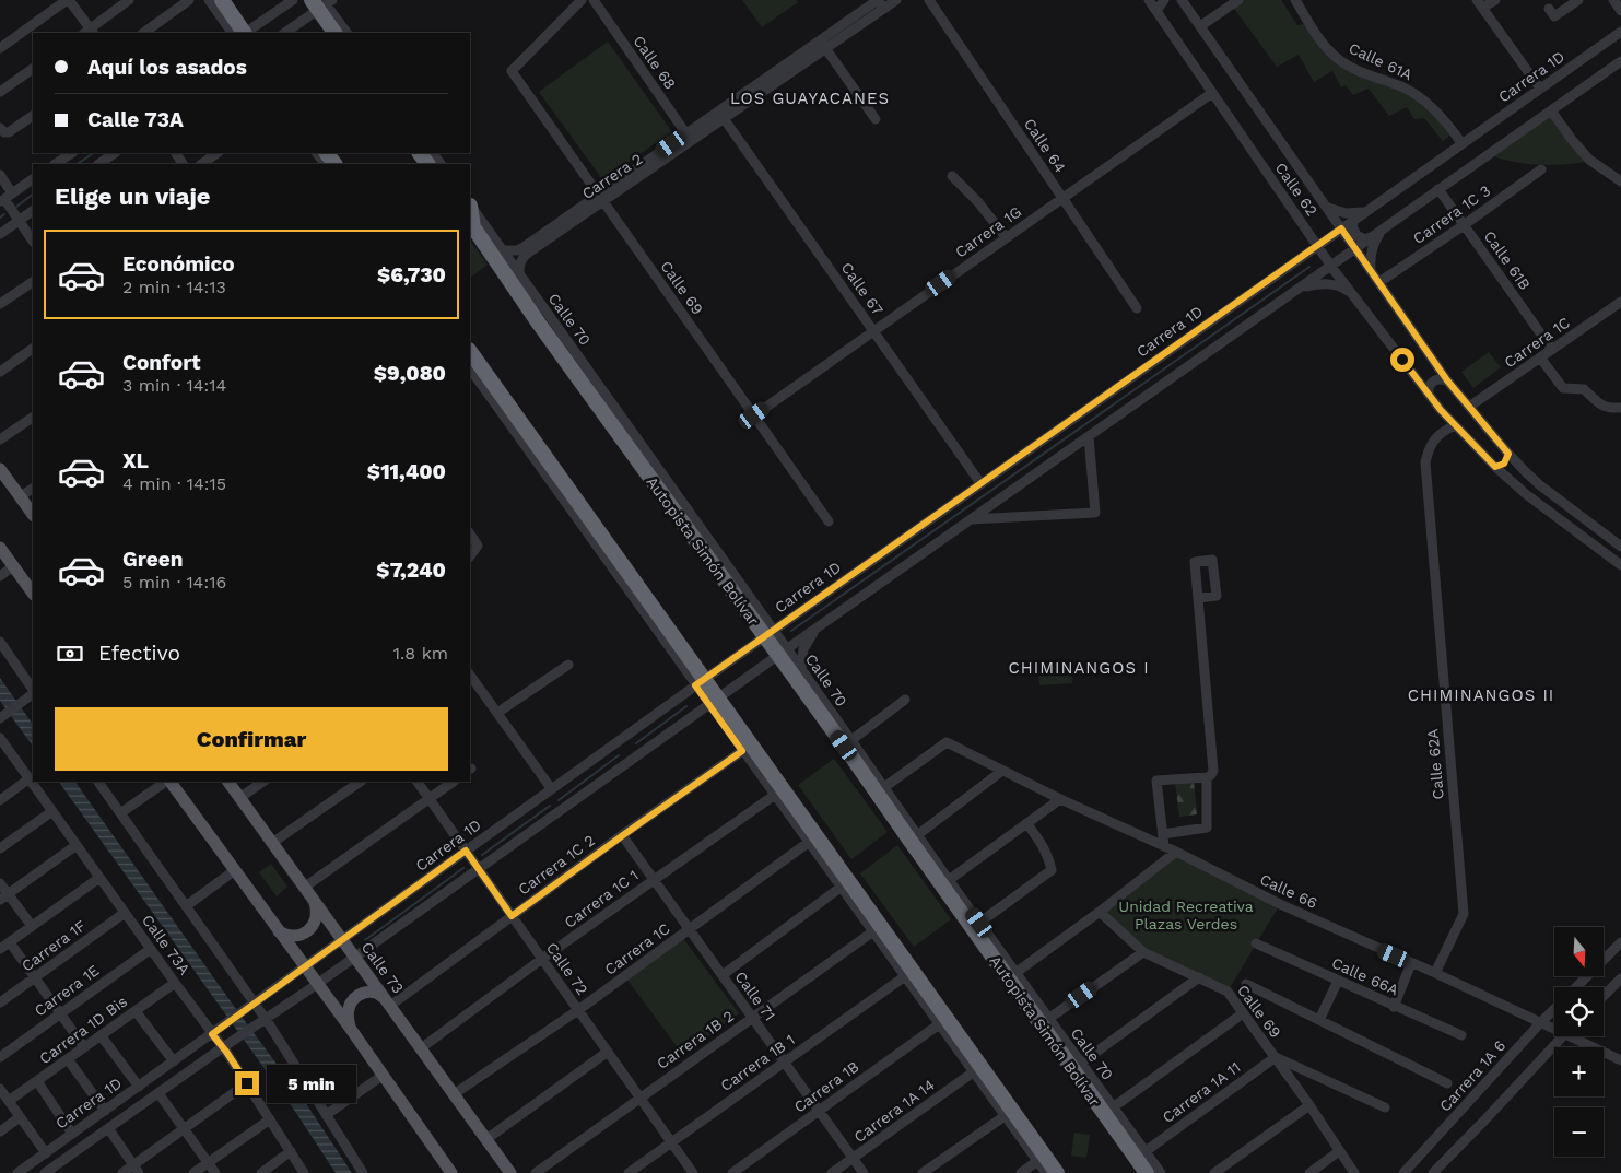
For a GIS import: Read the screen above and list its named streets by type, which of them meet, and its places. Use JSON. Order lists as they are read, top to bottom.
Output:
{
  "streets": {
    "highway": ["Autopista Simón Bolívar"],
    "main road": ["Calle 73"],
    "street": [
      "Calle 61A",
      "Calle 68",
      "Carrera 1D",
      "Calle 64",
      "Carrera 2",
      "Calle 62",
      "Carrera 1C 3",
      "Carrera 1G",
      "Calle 61B",
      "Calle 69",
      "Calle 67",
      "Calle 70",
      "Carrera 1C",
      "Calle 62A",
      "Carrera 1C 2",
      "Calle 66",
      "Carrera 1C 1",
      "Calle 73A",
      "Carrera 1F",
      "Calle 72",
      "Calle 66A",
      "Carrera 1E",
      "Calle 71",
      "Carrera 1D Bis",
      "Carrera 1B 2",
      "Carrera 1B 1",
      "Carrera 1A 6",
      "Carrera 1B",
      "Carrera 1A 11",
      "Carrera 1A 14"
    ]
  },
  "crossings": [
    ["Calle 61A", "Carrera 1D"],
    ["Calle 68", "Carrera 2"],
    ["Carrera 1D", "Calle 62"],
    ["Carrera 1D", "Calle 67"],
    ["Carrera 1D", "Autopista Simón Bolívar"],
    ["Carrera 1D", "Calle 73A"],
    ["Carrera 1D", "Calle 73"],
    ["Carrera 1D", "Calle 72"],
    ["Calle 64", "Carrera 1G"],
    ["Carrera 2", "Calle 69"],
    ["Carrera 2", "Calle 67"],
    ["Carrera 2", "Calle 70"],
    ["Calle 62", "Carrera 1C 3"],
    ["Calle 62", "Carrera 1G"],
    ["Calle 62", "Carrera 1C"],
    ["Calle 62", "Calle 62A"],
    ["Carrera 1C 3", "Calle 61B"],
    ["Carrera 1G", "Calle 69"],
    ["Carrera 1G", "Calle 67"],
    ["Calle 61B", "Carrera 1C"],
    ["Calle 69", "Carrera 1A 11"],
    ["Calle 70", "Autopista Simón Bolívar"],
    ["Calle 70", "Calle 66"],
    ["Calle 70", "Carrera 1A 11"],
    ["Carrera 1C", "Calle 73"],
    ["Carrera 1C", "Calle 72"],
    ["Carrera 1C", "Calle 71"],
    ["Autopista Simón Bolívar", "Calle 66"],
    ["Autopista Simón Bolívar", "Carrera 1A 11"],
    ["Calle 62A", "Calle 66"],
    ["Carrera 1C 2", "Calle 73"],
    ["Carrera 1C 2", "Calle 72"],
    ["Carrera 1C 2", "Calle 71"],
    ["Calle 66", "Carrera 1A 6"],
    ["Carrera 1C 1", "Calle 73"],
    ["Carrera 1C 1", "Calle 72"],
    ["Carrera 1C 1", "Calle 71"],
    ["Calle 73A", "Carrera 1F"],
    ["Calle 73A", "Carrera 1E"],
    ["Calle 73A", "Carrera 1D Bis"],
    ["Calle 72", "Carrera 1B 2"],
    ["Calle 72", "Carrera 1B 1"],
    ["Calle 71", "Carrera 1B 2"],
    ["Calle 71", "Carrera 1B 1"],
    ["Calle 71", "Carrera 1B"],
    ["Calle 71", "Carrera 1A 14"]
  ],
  "districts": ["LOS GUAYACANES", "CHIMINANGOS I", "CHIMINANGOS II"],
  "parks": ["Unidad Recreativa Plazas Verdes"],
  "north": "bottom",
  "page": {
    "banner": ["Aquí los asados", "Calle 73A"],
    "heading": "Elige un viaje",
    "list": [
      {
        "name": "Económico",
        "note": "2 min · 14:13",
        "value": "$6,730"
      },
      {
        "name": "Confort",
        "note": "3 min · 14:14",
        "value": "$9,080"
      },
      {
        "name": "XL",
        "note": "4 min · 14:15",
        "value": "$11,400"
      },
      {
        "name": "Green",
        "note": "5 min · 14:16",
        "value": "$7,240"
      }
    ],
    "pay": ["Efectivo", "1.8 km"],
    "buttons": "Confirmar",
    "map_buttons": ["+", "−"],
    "bubble": "5 min"
  }
}
